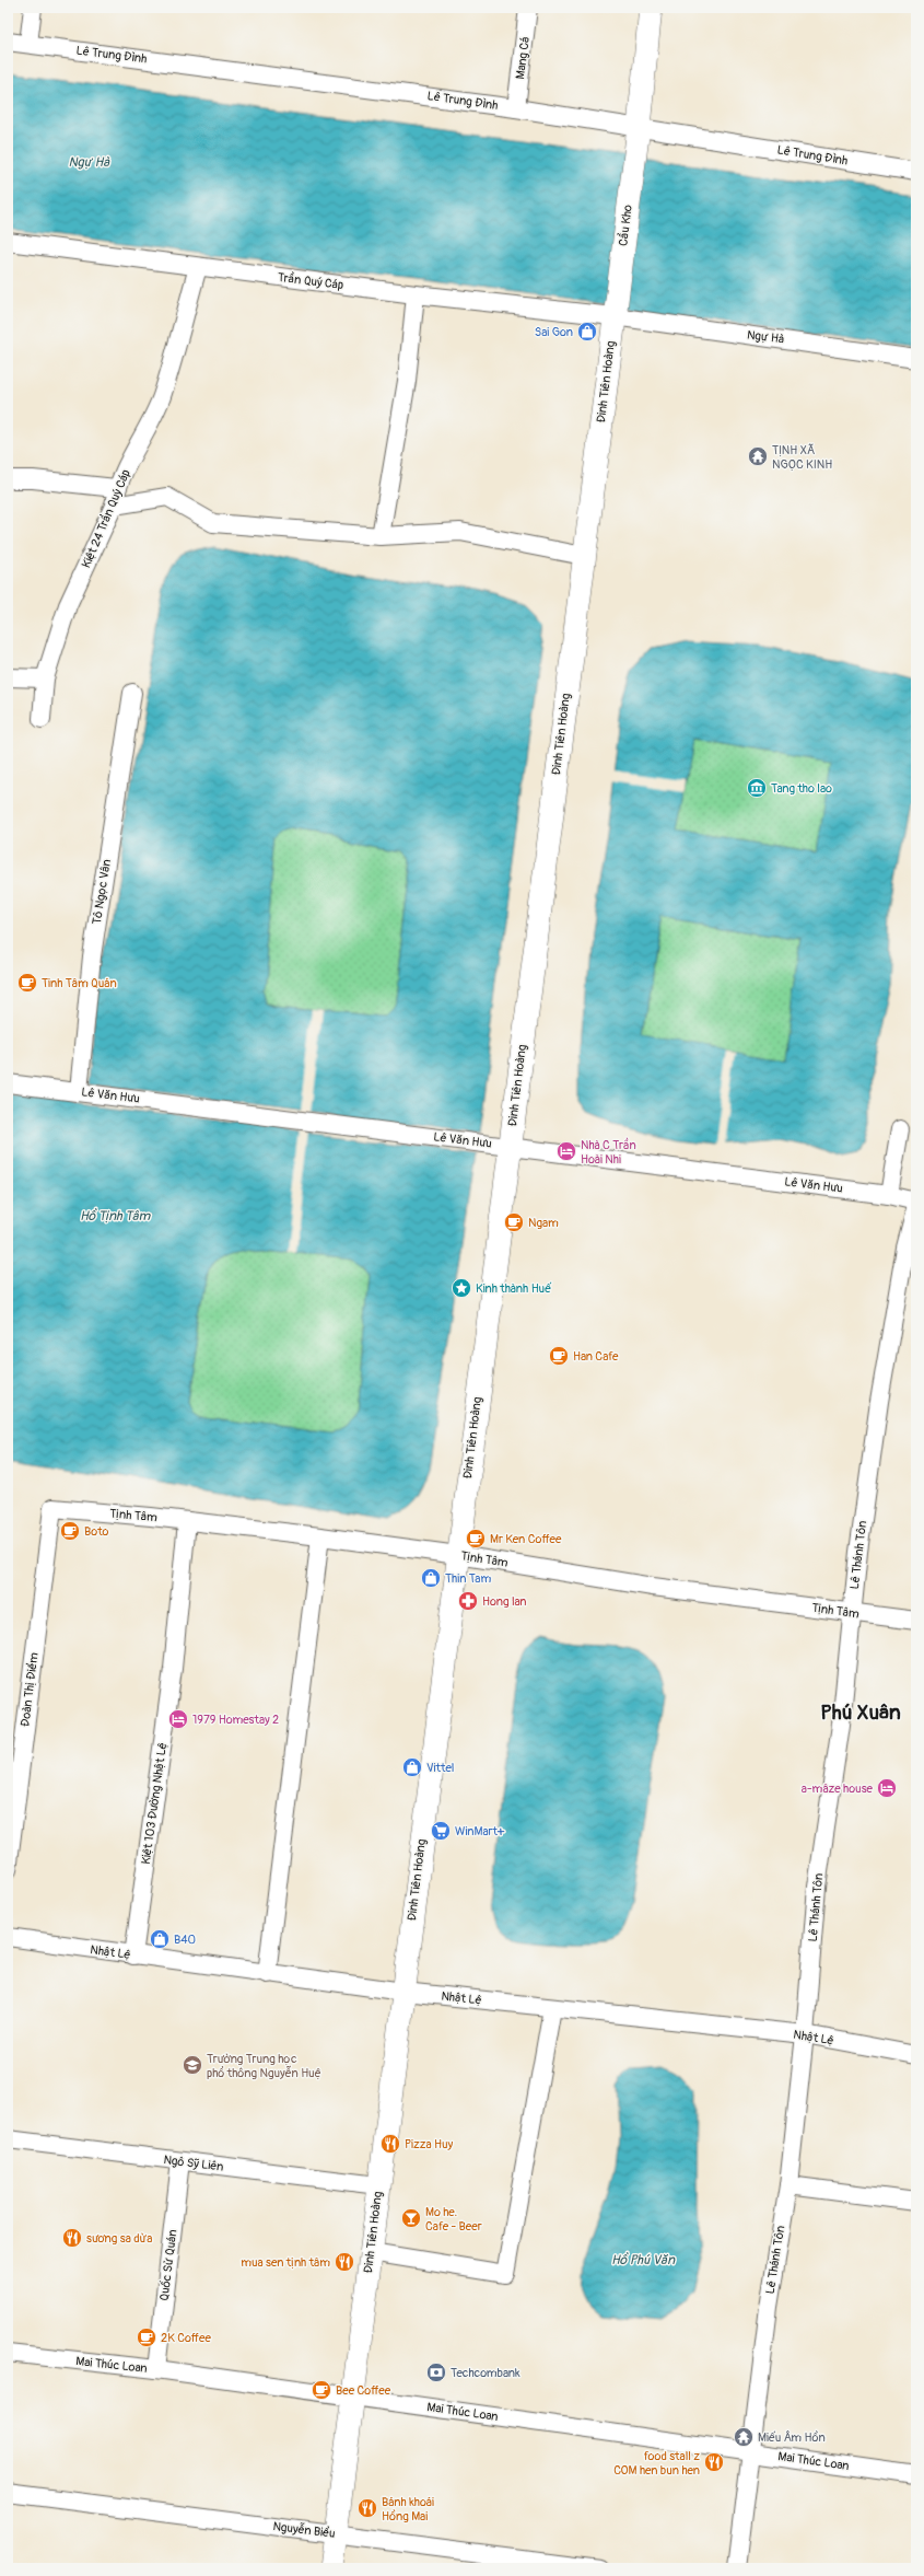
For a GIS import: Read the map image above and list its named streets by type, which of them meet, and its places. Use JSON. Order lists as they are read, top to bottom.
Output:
{
  "streets": {
    "main road": ["Cầu Kho", "Đinh Tiên Hoàng"],
    "street": [
      "Lê Trung Đình",
      "Mang Cá",
      "Trần Quý Cáp",
      "Ngự Hà",
      "Kiệt 24 Trần Quý Cáp",
      "Tô Ngọc Vân",
      "Lê Văn Hưu",
      "Tịnh Tâm",
      "Lê Thánh Tôn",
      "Đoàn Thị Điểm",
      "Kiệt 103 Đường Nhật Lệ",
      "Nhật Lệ",
      "Ngô Sỹ Liên",
      "Quốc Sử Quán",
      "Mai Thúc Loan",
      "Nguyễn Biểu"
    ]
  },
  "crossings": [
    ["Lê Trung Đình", "Mang Cá"],
    ["Lê Trung Đình", "Cầu Kho"],
    ["Cầu Kho", "Trần Quý Cáp"],
    ["Cầu Kho", "Ngự Hà"],
    ["Cầu Kho", "Đinh Tiên Hoàng"],
    ["Trần Quý Cáp", "Ngự Hà"],
    ["Trần Quý Cáp", "Đinh Tiên Hoàng"],
    ["Trần Quý Cáp", "Kiệt 24 Trần Quý Cáp"],
    ["Ngự Hà", "Đinh Tiên Hoàng"],
    ["Đinh Tiên Hoàng", "Lê Văn Hưu"],
    ["Đinh Tiên Hoàng", "Tịnh Tâm"],
    ["Đinh Tiên Hoàng", "Nhật Lệ"],
    ["Đinh Tiên Hoàng", "Ngô Sỹ Liên"],
    ["Đinh Tiên Hoàng", "Mai Thúc Loan"],
    ["Đinh Tiên Hoàng", "Nguyễn Biểu"],
    ["Tô Ngọc Vân", "Lê Văn Hưu"],
    ["Tịnh Tâm", "Lê Thánh Tôn"],
    ["Tịnh Tâm", "Đoàn Thị Điểm"],
    ["Tịnh Tâm", "Kiệt 103 Đường Nhật Lệ"],
    ["Lê Thánh Tôn", "Nhật Lệ"],
    ["Lê Thánh Tôn", "Mai Thúc Loan"],
    ["Kiệt 103 Đường Nhật Lệ", "Nhật Lệ"],
    ["Ngô Sỹ Liên", "Quốc Sử Quán"],
    ["Quốc Sử Quán", "Mai Thúc Loan"]
  ],
  "districts": ["Phú Xuân"],
  "water": ["Ngự Hà", "Hồ Tịnh Tâm", "Hồ Phú Văn"],
  "places": {
    "shop": [
      "Sai Gon",
      "Thin Tam",
      "Vittel",
      "B40"
    ],
    "temple": ["TỊNH XÃ NGỌC KINH", "Miếu Âm Hồn"],
    "museum": ["Tang tho lao"],
    "cafe": [
      "Tinh Tâm Quán",
      "Ngam",
      "Han Cafe",
      "Boto",
      "Mr Ken Coffee",
      "2K Coffee",
      "Bee Coffee"
    ],
    "hotel": ["Nhà C Trần Hoài Nhi", "1979 Homestay 2", "a-mâze house"],
    "place": ["Kinh thành Huế"],
    "pharmacy": ["Hong lan"],
    "supermarket": ["WinMart+"],
    "school or university": ["Trường Trung học phổ thông Nguyễn Huệ"],
    "restaurant": [
      "Pizza Huy",
      "sương sa dừa",
      "mua sen tịnh tâm",
      "food stall z COM hen bun hen",
      "Bánh khoái Hồng Mai"
    ],
    "bar": ["Mo he. Cafe - Beer"],
    "bank": ["Techcombank"]
  }
}
